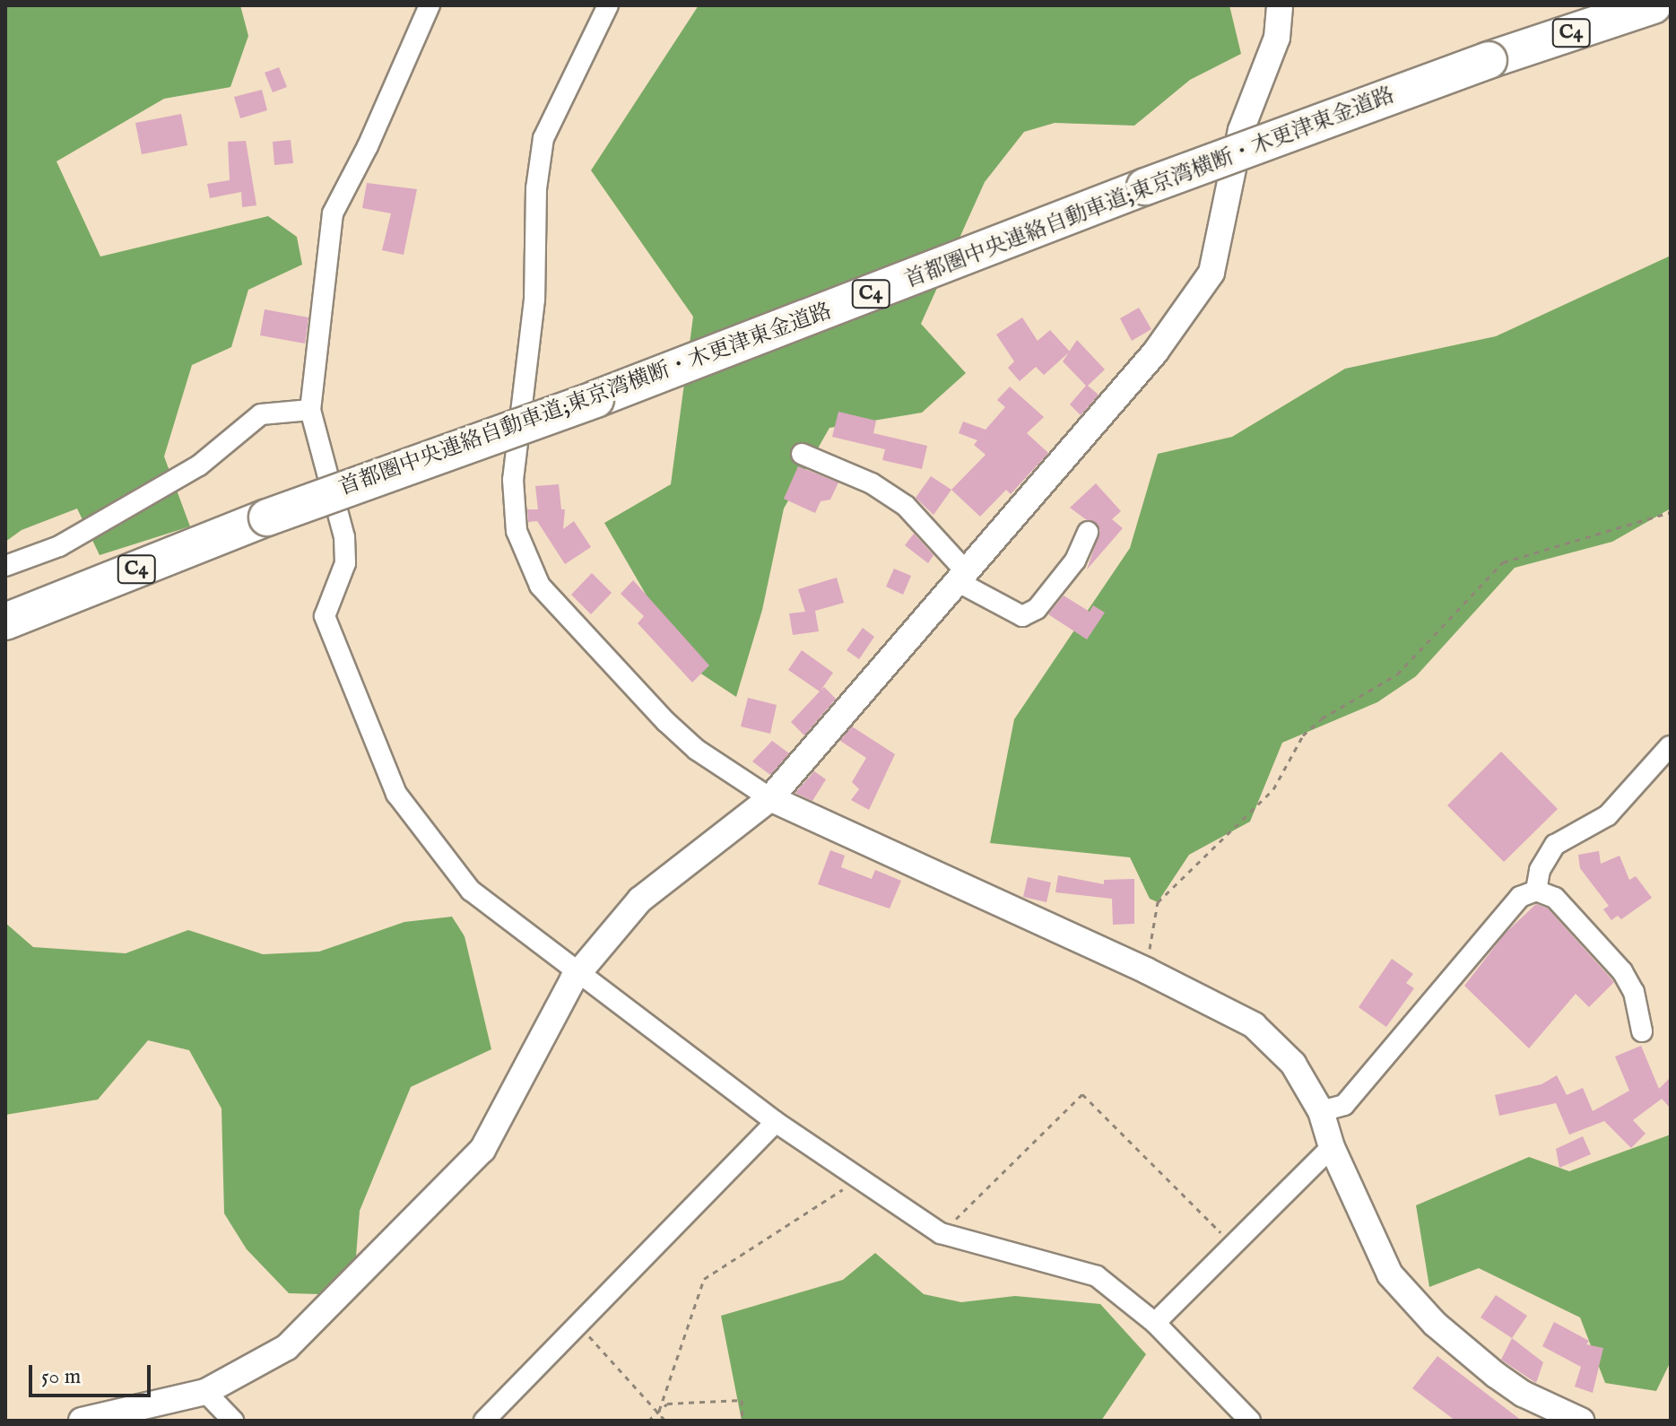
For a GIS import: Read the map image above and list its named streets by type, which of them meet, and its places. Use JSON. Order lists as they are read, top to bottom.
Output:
{
  "streets": {
    "highway": ["C4", "首都圏中央連絡自動車道;東京湾横断・木更津東金道路"]
  },
  "scale_bar": "50 m"
}
